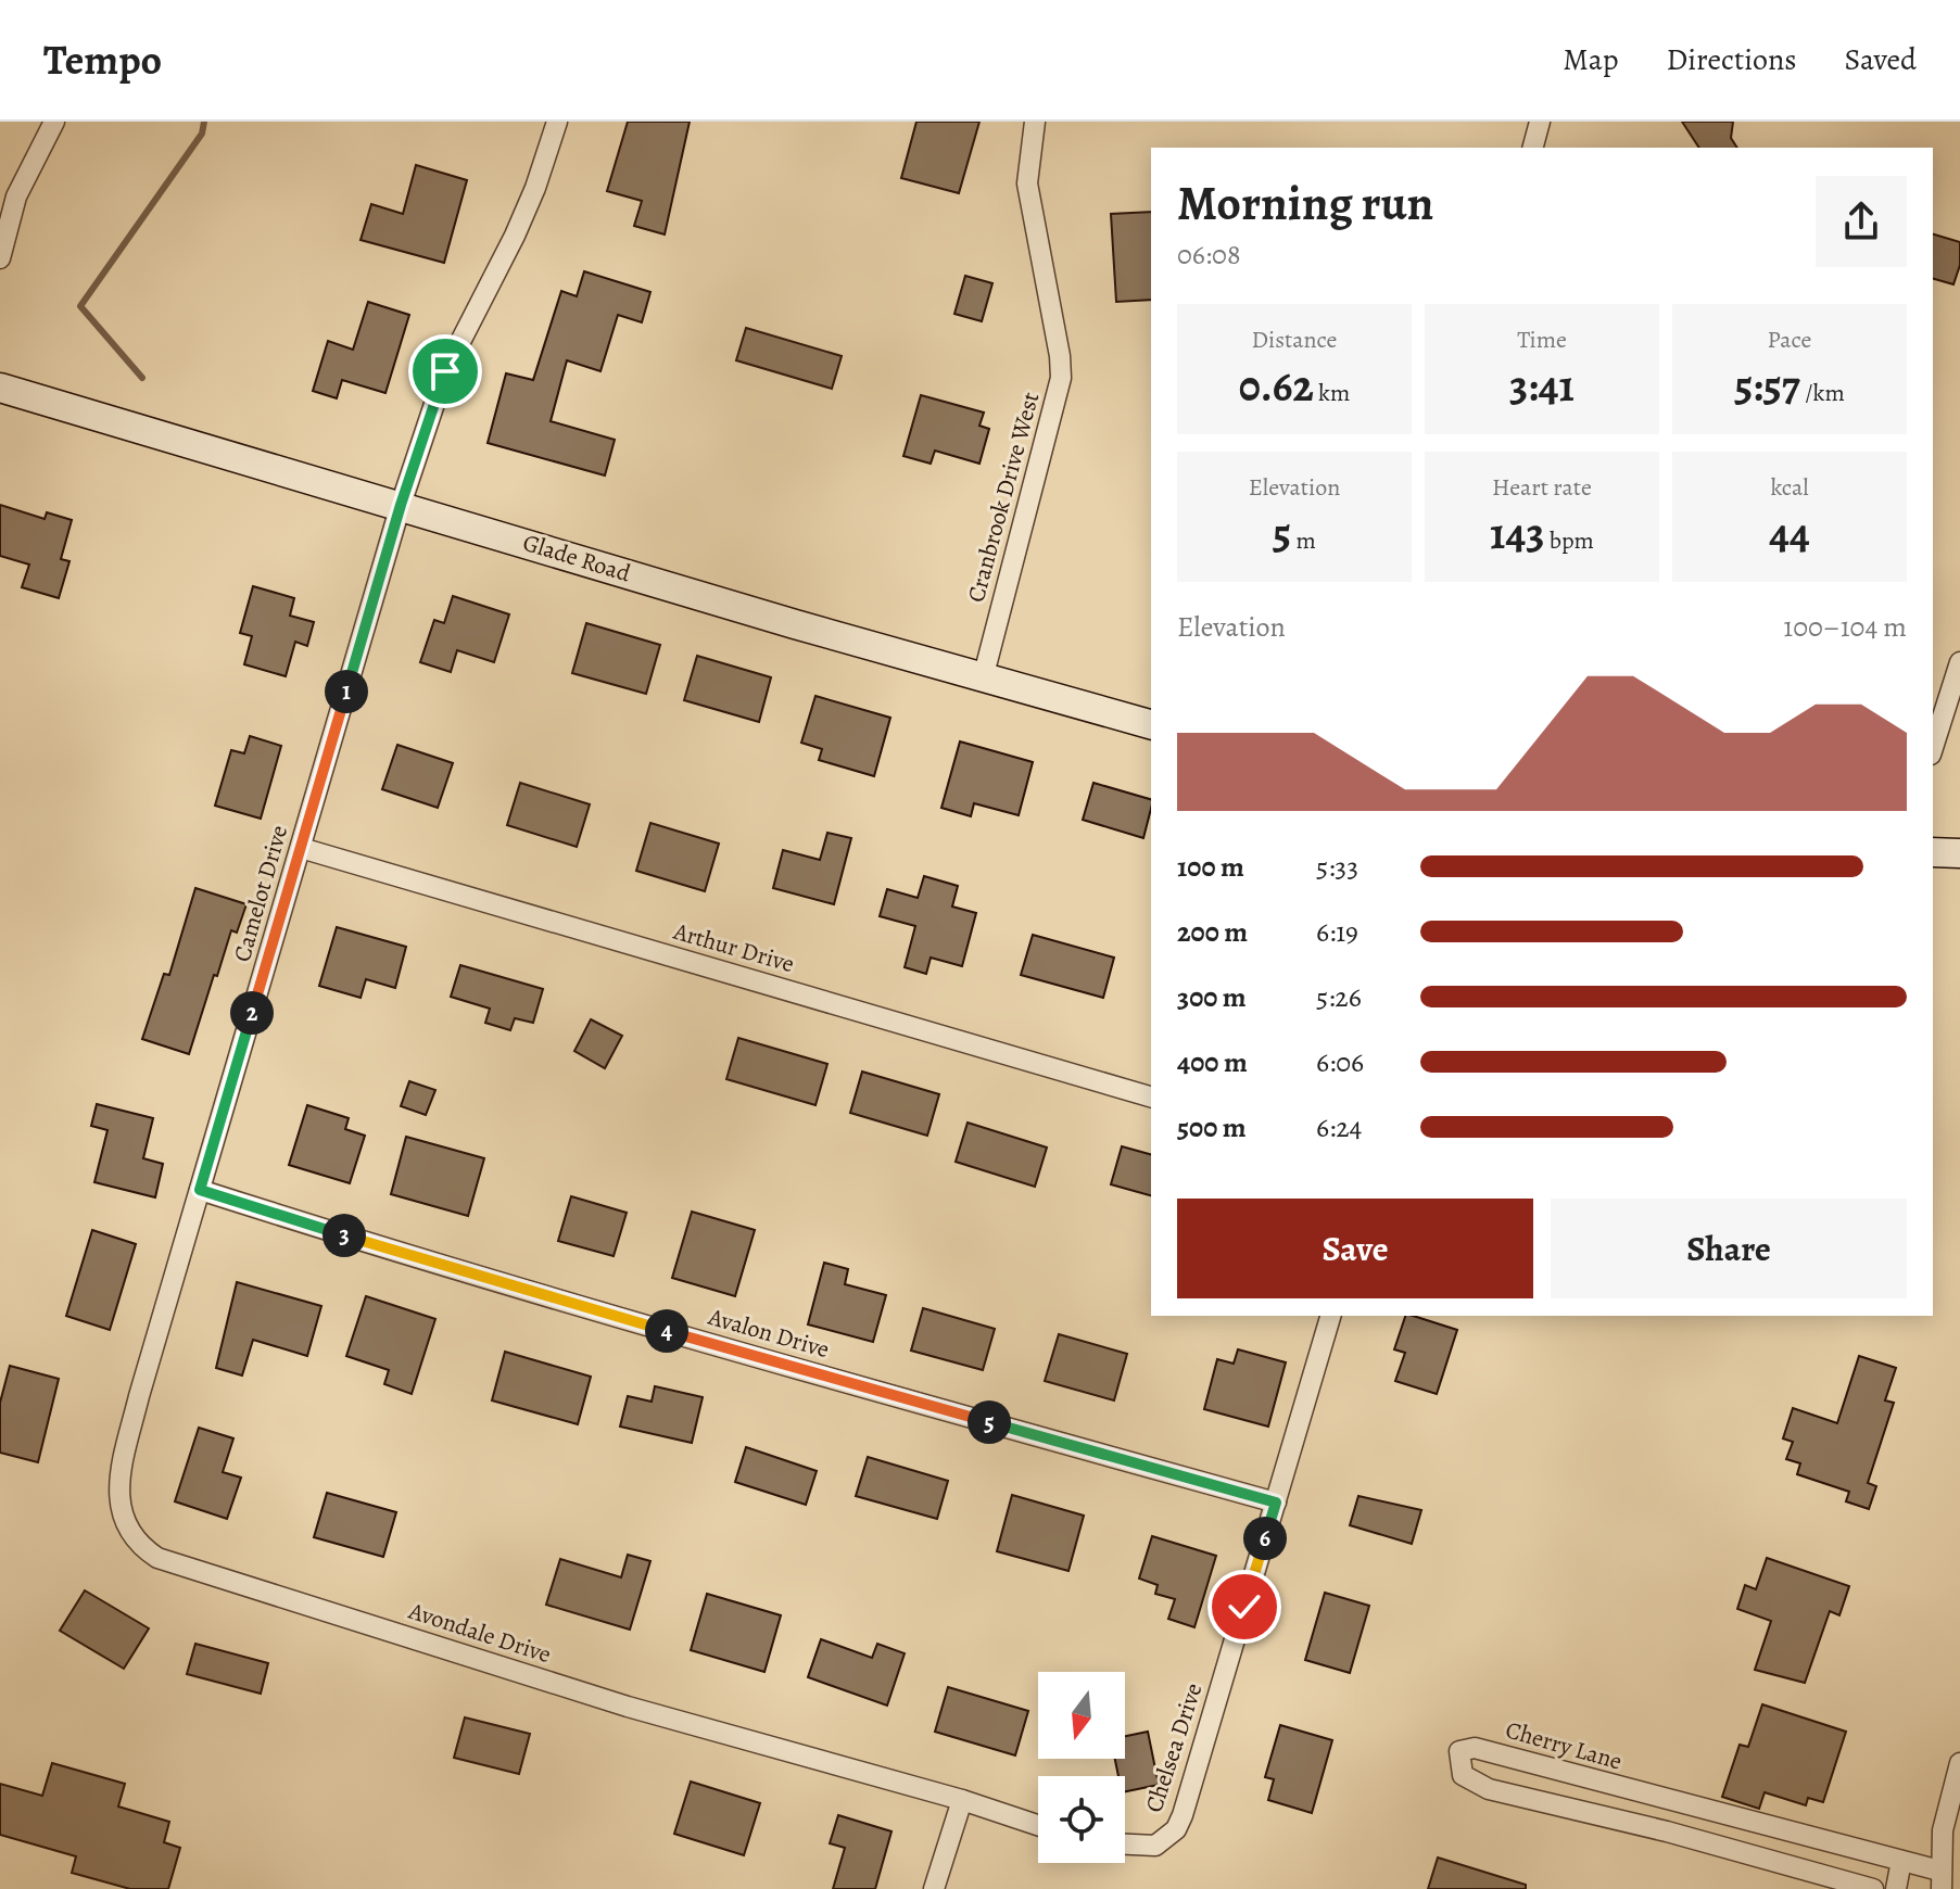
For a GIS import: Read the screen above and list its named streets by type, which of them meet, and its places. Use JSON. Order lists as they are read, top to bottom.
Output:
{
  "streets": {
    "main road": ["Glade Road"],
    "street": [
      "Cranbrook Drive West",
      "Camelot Drive",
      "Arthur Drive",
      "Avalon Drive",
      "Avondale Drive",
      "Cherry Lane",
      "Chelsea Drive"
    ]
  },
  "crossings": [
    ["Cranbrook Drive West", "Glade Road"],
    ["Glade Road", "Camelot Drive"],
    ["Camelot Drive", "Arthur Drive"],
    ["Camelot Drive", "Avalon Drive"],
    ["Camelot Drive", "Avondale Drive"],
    ["Avalon Drive", "Chelsea Drive"]
  ],
  "north": "bottom",
  "page": {
    "header": "Tempo",
    "nav": ["Map", "Directions", "Saved"],
    "heading": ["Morning run", "06:08"],
    "stats": [
      ["Distance", "0.62 km"],
      ["Time", "3:41"],
      ["Pace", "5:57 /km"],
      ["Elevation", "5 m"],
      ["Heart rate", "143 bpm"],
      ["kcal", "44"]
    ],
    "chart": ["Elevation", "100–104 m"],
    "pins": [
      "1",
      "2",
      "3",
      "4",
      "5",
      "6"
    ],
    "list": [
      {
        "name": "100 m",
        "note": "5:33"
      },
      {
        "name": "200 m",
        "note": "6:19"
      },
      {
        "name": "300 m",
        "note": "5:26"
      },
      {
        "name": "400 m",
        "note": "6:06"
      },
      {
        "name": "500 m",
        "note": "6:24"
      }
    ],
    "buttons": ["Save", "Share"]
  }
}
